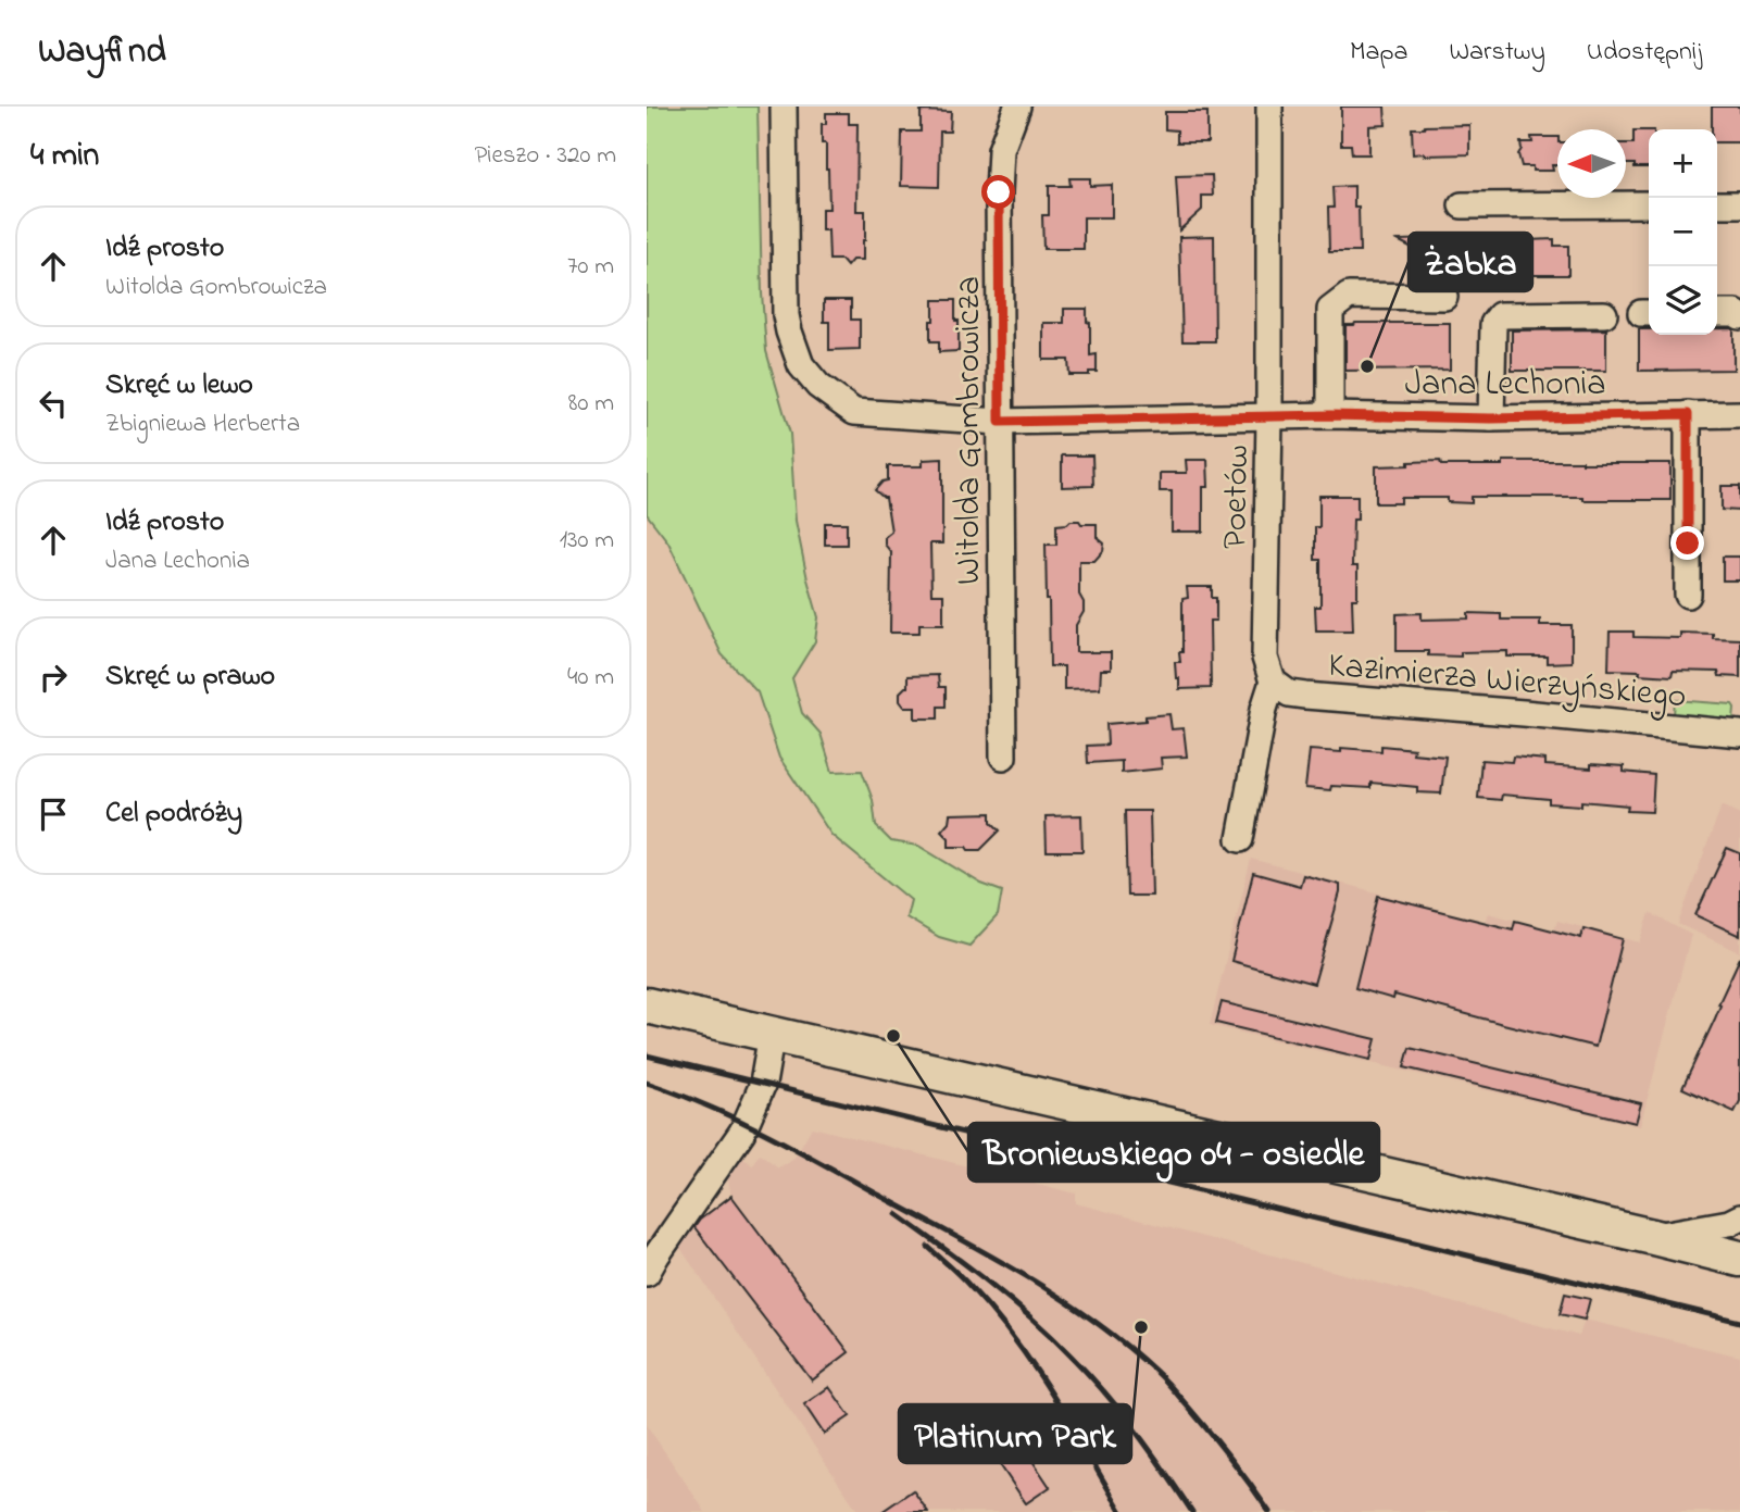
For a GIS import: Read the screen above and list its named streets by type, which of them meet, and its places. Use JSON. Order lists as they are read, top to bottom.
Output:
{
  "streets": {
    "street": [
      "Jana Lechonia",
      "Witolda Gombrowicza",
      "Poetów",
      "Kazimierza Wierzyńskiego"
    ]
  },
  "crossings": [
    ["Jana Lechonia", "Witolda Gombrowicza"],
    ["Jana Lechonia", "Poetów"],
    ["Poetów", "Kazimierza Wierzyńskiego"]
  ],
  "places": ["Żabka", "Broniewskiego 04 - osiedle", "Platinum Park"],
  "north": "left",
  "page": {
    "header": "Wayfind",
    "nav": ["Mapa", "Warstwy", "Udostępnij"],
    "heading": ["4 min", "Pieszo · 320 m"],
    "map_buttons": ["+", "−"],
    "list": [
      ["Idź prosto", "Witolda Gombrowicza", "70 m"],
      ["Skręć w lewo", "Zbigniewa Herberta", "80 m"],
      ["Idź prosto", "Jana Lechonia", "130 m"],
      ["Skręć w prawo", "40 m"],
      "Cel podróży"
    ]
  }
}
